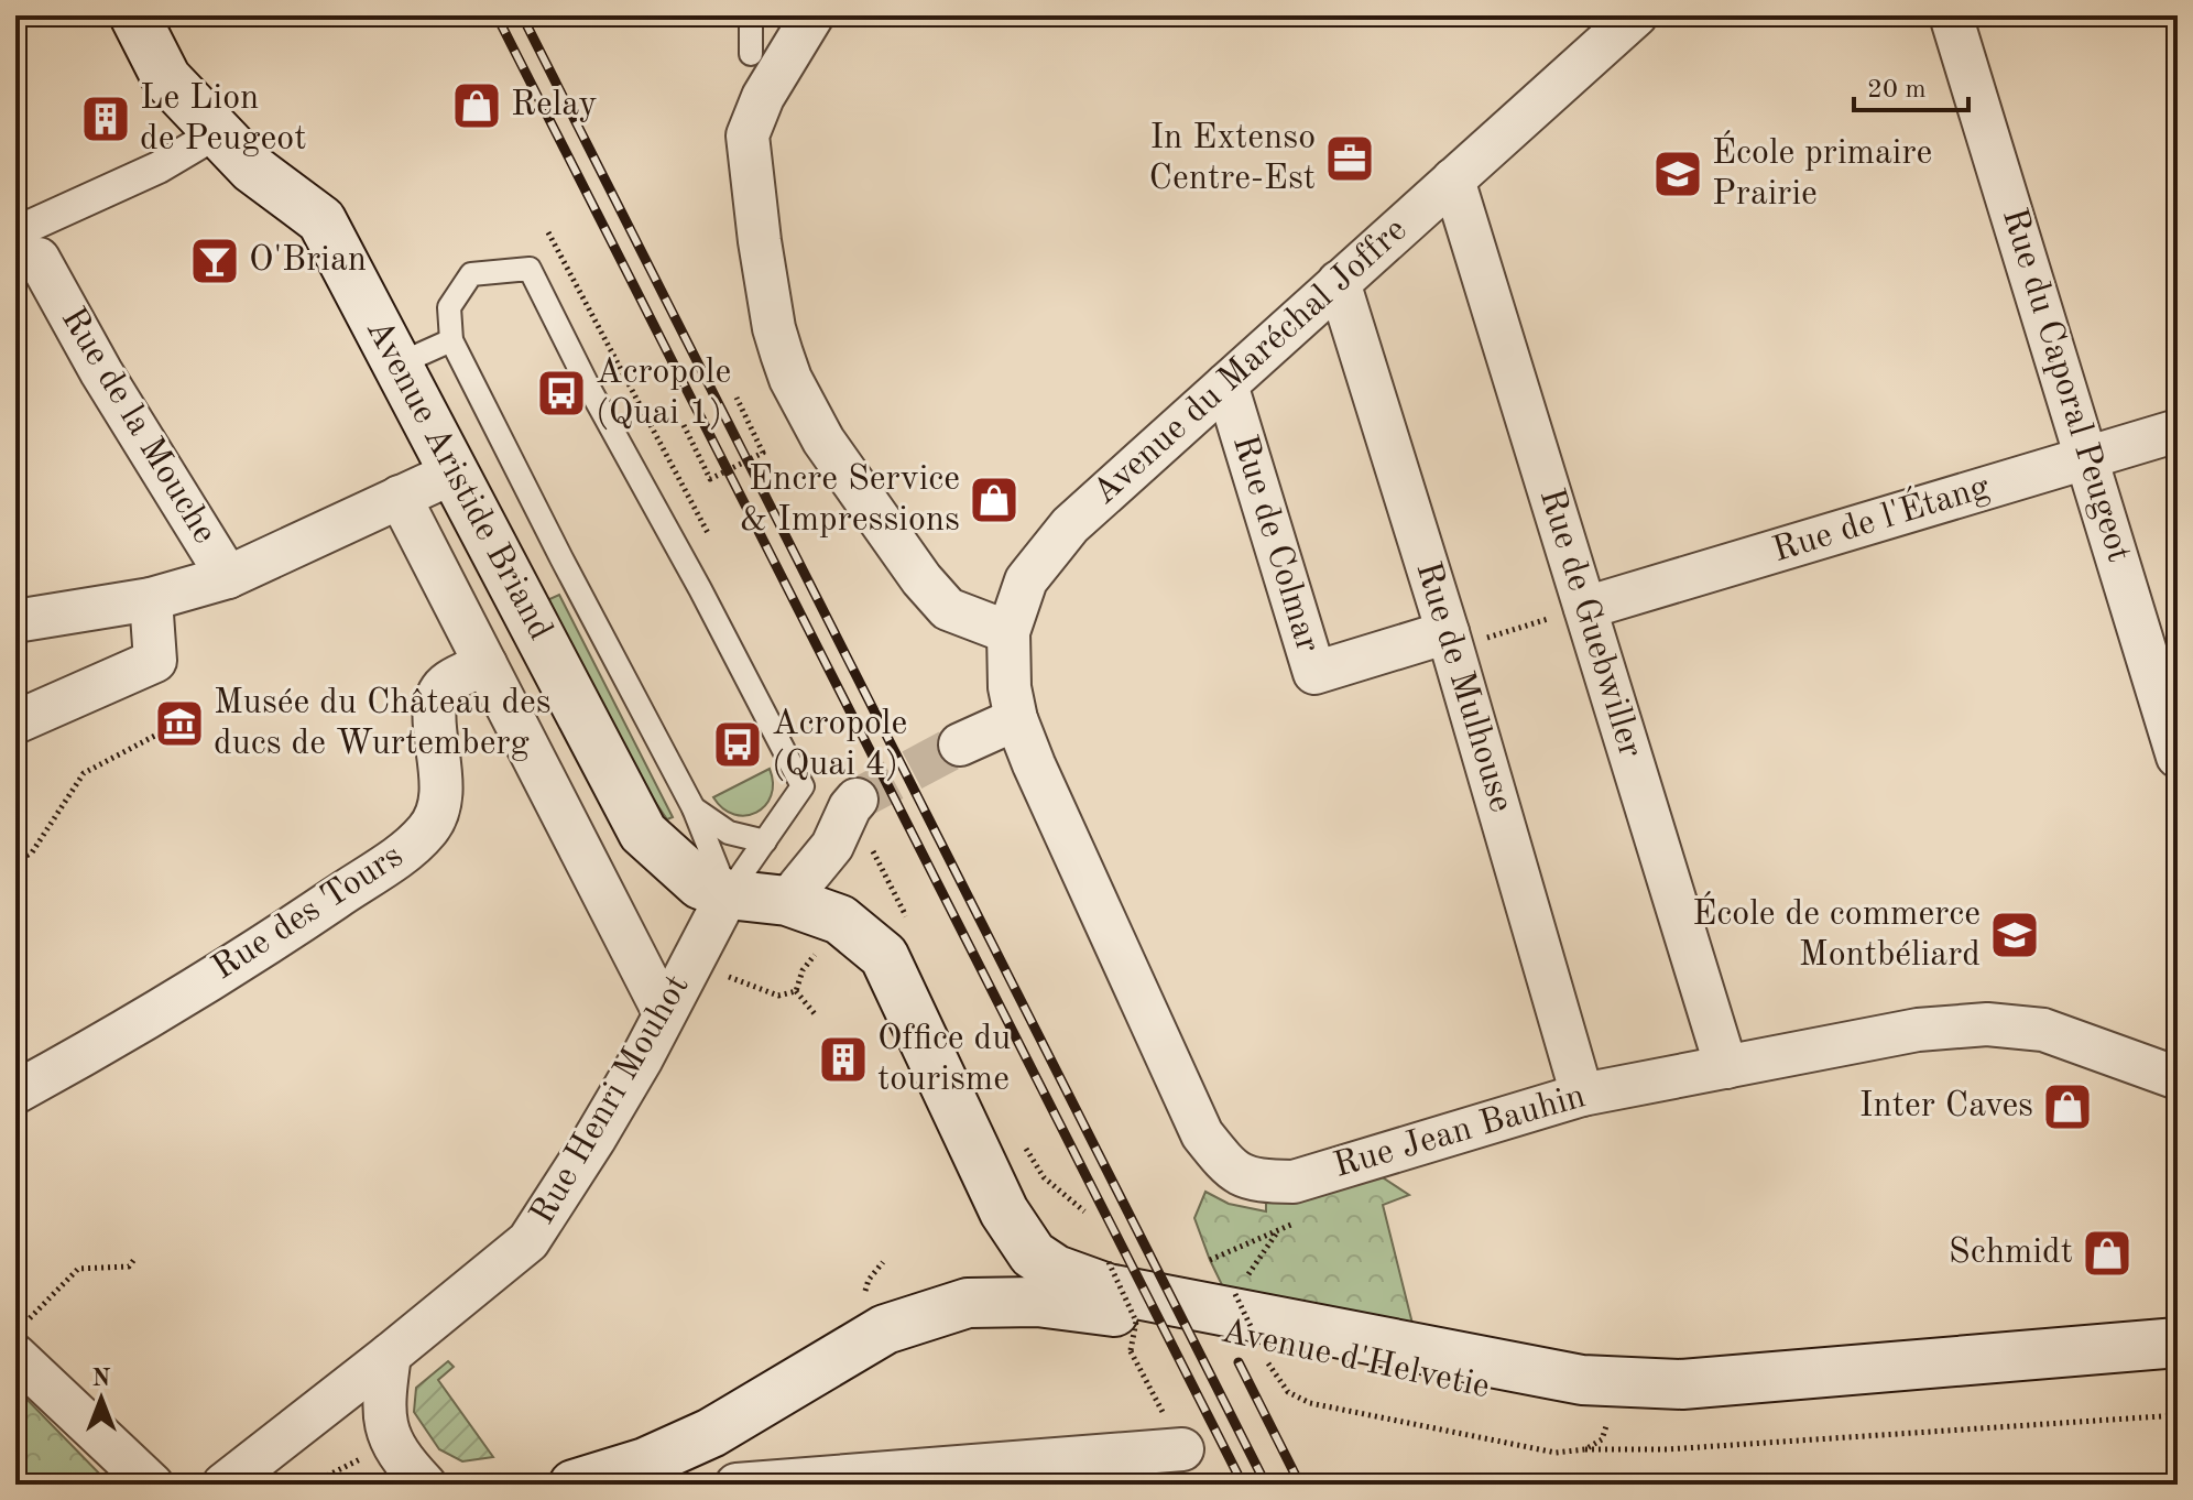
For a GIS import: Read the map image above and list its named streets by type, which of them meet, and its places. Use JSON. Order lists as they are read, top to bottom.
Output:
{
  "streets": {
    "main road": ["Avenue Aristide Briand", "Avenue d'Helvetie"],
    "street": [
      "Avenue du Maréchal Joffre",
      "Rue du Caporal Peugeot",
      "Rue de la Mouche",
      "Rue de l'Étang",
      "Rue de Colmar",
      "Rue de Guebwiller",
      "Rue de Mulhouse",
      "Rue des Tours",
      "Rue Henri Mouhot",
      "Rue Jean Bauhin"
    ]
  },
  "crossings": [
    ["Avenue du Maréchal Joffre", "Rue de Colmar"],
    ["Avenue du Maréchal Joffre", "Rue de Guebwiller"],
    ["Avenue du Maréchal Joffre", "Rue de Mulhouse"],
    ["Avenue du Maréchal Joffre", "Rue Jean Bauhin"],
    ["Rue du Caporal Peugeot", "Rue de l'Étang"],
    ["Avenue Aristide Briand", "Rue Henri Mouhot"],
    ["Avenue Aristide Briand", "Avenue d'Helvetie"],
    ["Rue de l'Étang", "Rue de Guebwiller"],
    ["Rue de Colmar", "Rue de Mulhouse"],
    ["Rue de Guebwiller", "Rue Jean Bauhin"],
    ["Rue de Mulhouse", "Rue Jean Bauhin"]
  ],
  "places": {
    "shop": [
      "Relay",
      "Encre Service & Impressions",
      "Inter Caves",
      "Schmidt"
    ],
    "building": ["Le Lion de Peugeot", "Office du tourisme"],
    "office": ["In Extenso Centre-Est"],
    "school or university": ["École primaire Prairie", "École de commerce Montbéliard"],
    "bar": ["O'Brian"],
    "bus stop": ["Acropole (Quai 1)", "Acropole (Quai 4)"],
    "museum": ["Musée du Château des ducs de Wurtemberg"]
  },
  "scale_bar": "20 m",
  "north": "top"
}
